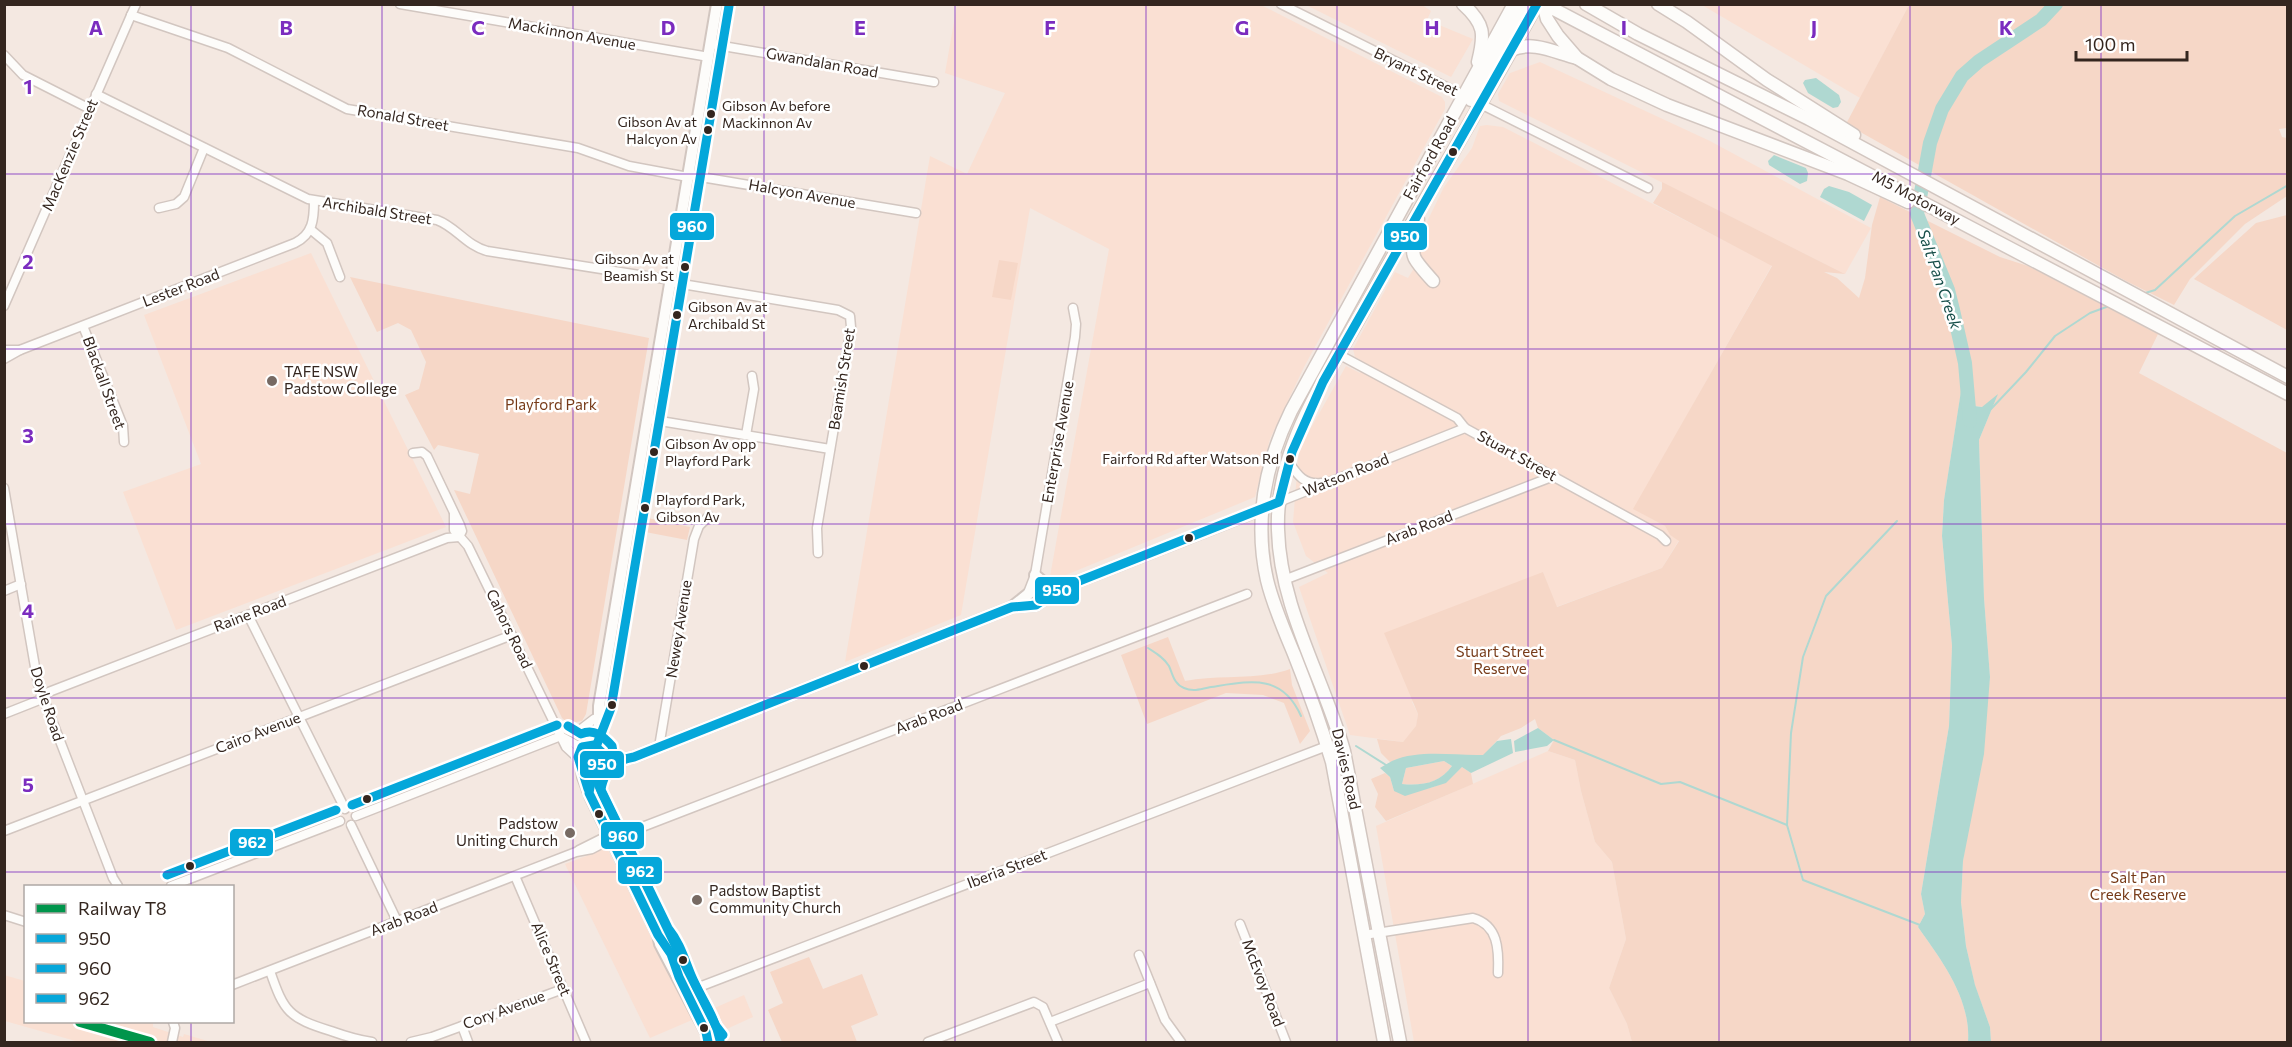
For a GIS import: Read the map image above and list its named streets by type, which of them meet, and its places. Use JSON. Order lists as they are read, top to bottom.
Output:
{
  "streets": {
    "highway": [
      "Fairford Road",
      "M5 Motorway",
      "Watson Road",
      "Davies Road"
    ],
    "main road": ["Cahors Road"],
    "street": [
      "Mackinnon Avenue",
      "Gwandalan Road",
      "Bryant Street",
      "Ronald Street",
      "MacKenzie Street",
      "Halcyon Avenue",
      "Archibald Street",
      "Lester Road",
      "Beamish Street",
      "Blackall Street",
      "Enterprise Avenue",
      "Stuart Street",
      "Arab Road",
      "Raine Road",
      "Newey Avenue",
      "Doyle Road",
      "Cairo Avenue",
      "Iberia Street",
      "Alice Street",
      "McEvoy Road",
      "Cory Avenue"
    ]
  },
  "crossings": [
    ["Bryant Street", "Fairford Road"],
    ["Ronald Street", "MacKenzie Street"],
    ["Ronald Street", "Halcyon Avenue"],
    ["MacKenzie Street", "Archibald Street"],
    ["Fairford Road", "M5 Motorway"],
    ["Fairford Road", "Stuart Street"],
    ["Fairford Road", "Watson Road"],
    ["Fairford Road", "Davies Road"],
    ["Archibald Street", "Beamish Street"],
    ["Lester Road", "Blackall Street"],
    ["Enterprise Avenue", "Watson Road"],
    ["Stuart Street", "Watson Road"],
    ["Stuart Street", "Arab Road"],
    ["Watson Road", "Davies Road"],
    ["Arab Road", "Cahors Road"],
    ["Arab Road", "Davies Road"],
    ["Arab Road", "Alice Street"],
    ["Raine Road", "Cahors Road"],
    ["Raine Road", "Doyle Road"],
    ["Cahors Road", "Cairo Avenue"],
    ["Cahors Road", "Iberia Street"],
    ["Doyle Road", "Cairo Avenue"],
    ["Davies Road", "Iberia Street"],
    ["Alice Street", "Cory Avenue"]
  ],
  "water": ["Salt Pan Creek"],
  "parks": ["Playford Park", "Stuart Street Reserve", "Salt Pan Creek Reserve"],
  "places": [
    "Gibson Av before Mackinnon Av",
    "Gibson Av at Halcyon Av",
    "Gibson Av at Beamish St",
    "Gibson Av at Archibald St",
    "TAFE NSW Padstow College",
    "Gibson Av opp Playford Park",
    "Fairford Rd after Watson Rd",
    "Playford Park, Gibson Av",
    "Padstow Uniting Church",
    "Padstow Baptist Community Church"
  ],
  "lines": [
    "transit line 950",
    "transit line 960",
    "transit line 962",
    "rail line T8"
  ],
  "legend": [
    "Railway T8",
    "950",
    "960",
    "962"
  ],
  "scale_bar": "100 m",
  "grid": {
    "columns": [
      "A",
      "B",
      "C",
      "D",
      "E",
      "F",
      "G",
      "H",
      "I",
      "J",
      "K"
    ],
    "rows": [
      "1",
      "2",
      "3",
      "4",
      "5"
    ]
  }
}
